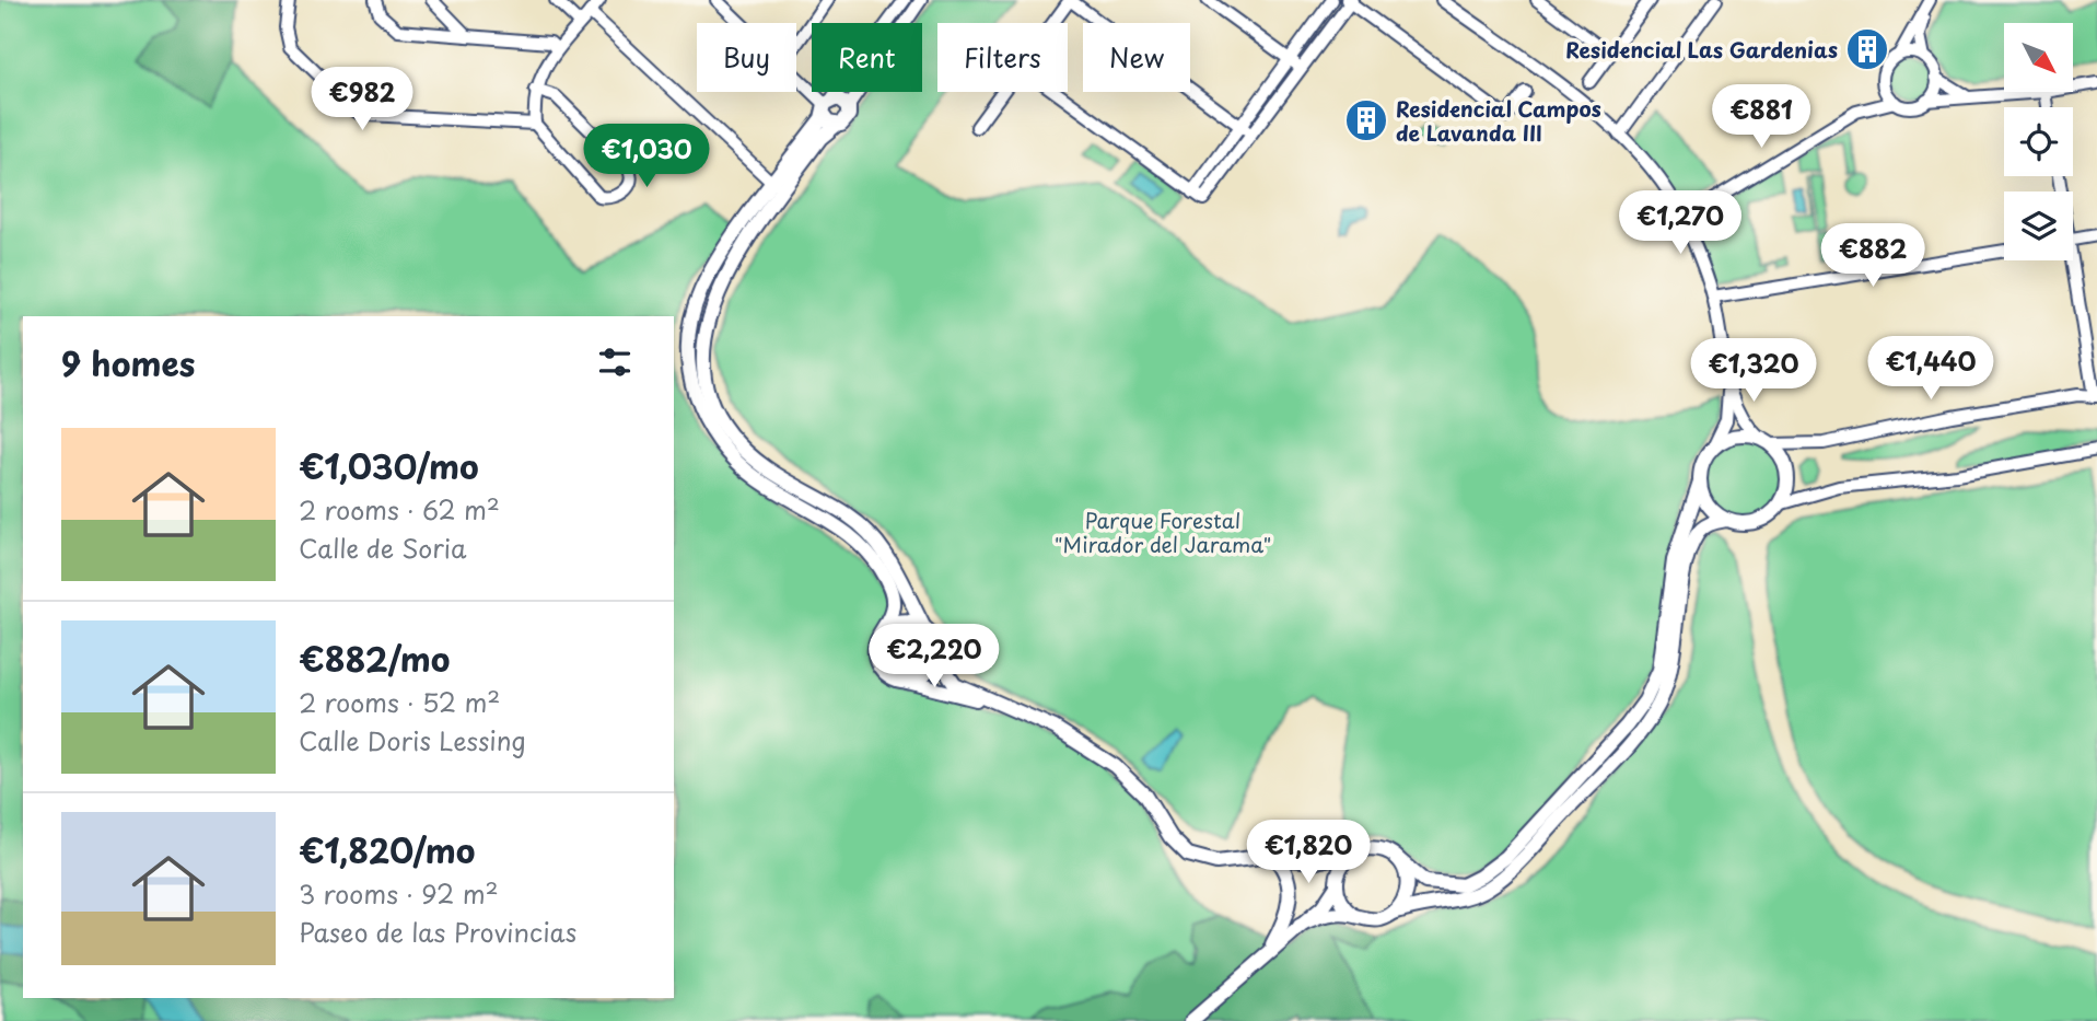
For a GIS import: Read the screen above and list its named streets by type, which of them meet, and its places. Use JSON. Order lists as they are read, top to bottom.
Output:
{
  "parks": ["Parque Forestal \"Mirador del Jarama\""],
  "places": {
    "building": ["Residencial Las Gardenias", "Residencial Campos de Lavanda III"]
  },
  "north": "bottom right",
  "page": {
    "chip": [
      "Buy",
      "Rent",
      "Filters",
      "New"
    ],
    "price": [
      "€982",
      "€881",
      "€1,030",
      "€1,270",
      "€882",
      "€1,440",
      "€1,320",
      "€2,220",
      "€1,820"
    ],
    "heading": "9 homes",
    "list": [
      {
        "name": "€1,030/mo",
        "note": "2 rooms · 62 m² · Calle de Soria"
      },
      {
        "name": "€882/mo",
        "note": "2 rooms · 52 m² · Calle Doris Lessing"
      },
      {
        "name": "€1,820/mo",
        "note": "3 rooms · 92 m² · Paseo de las Provincias"
      }
    ]
  }
}
